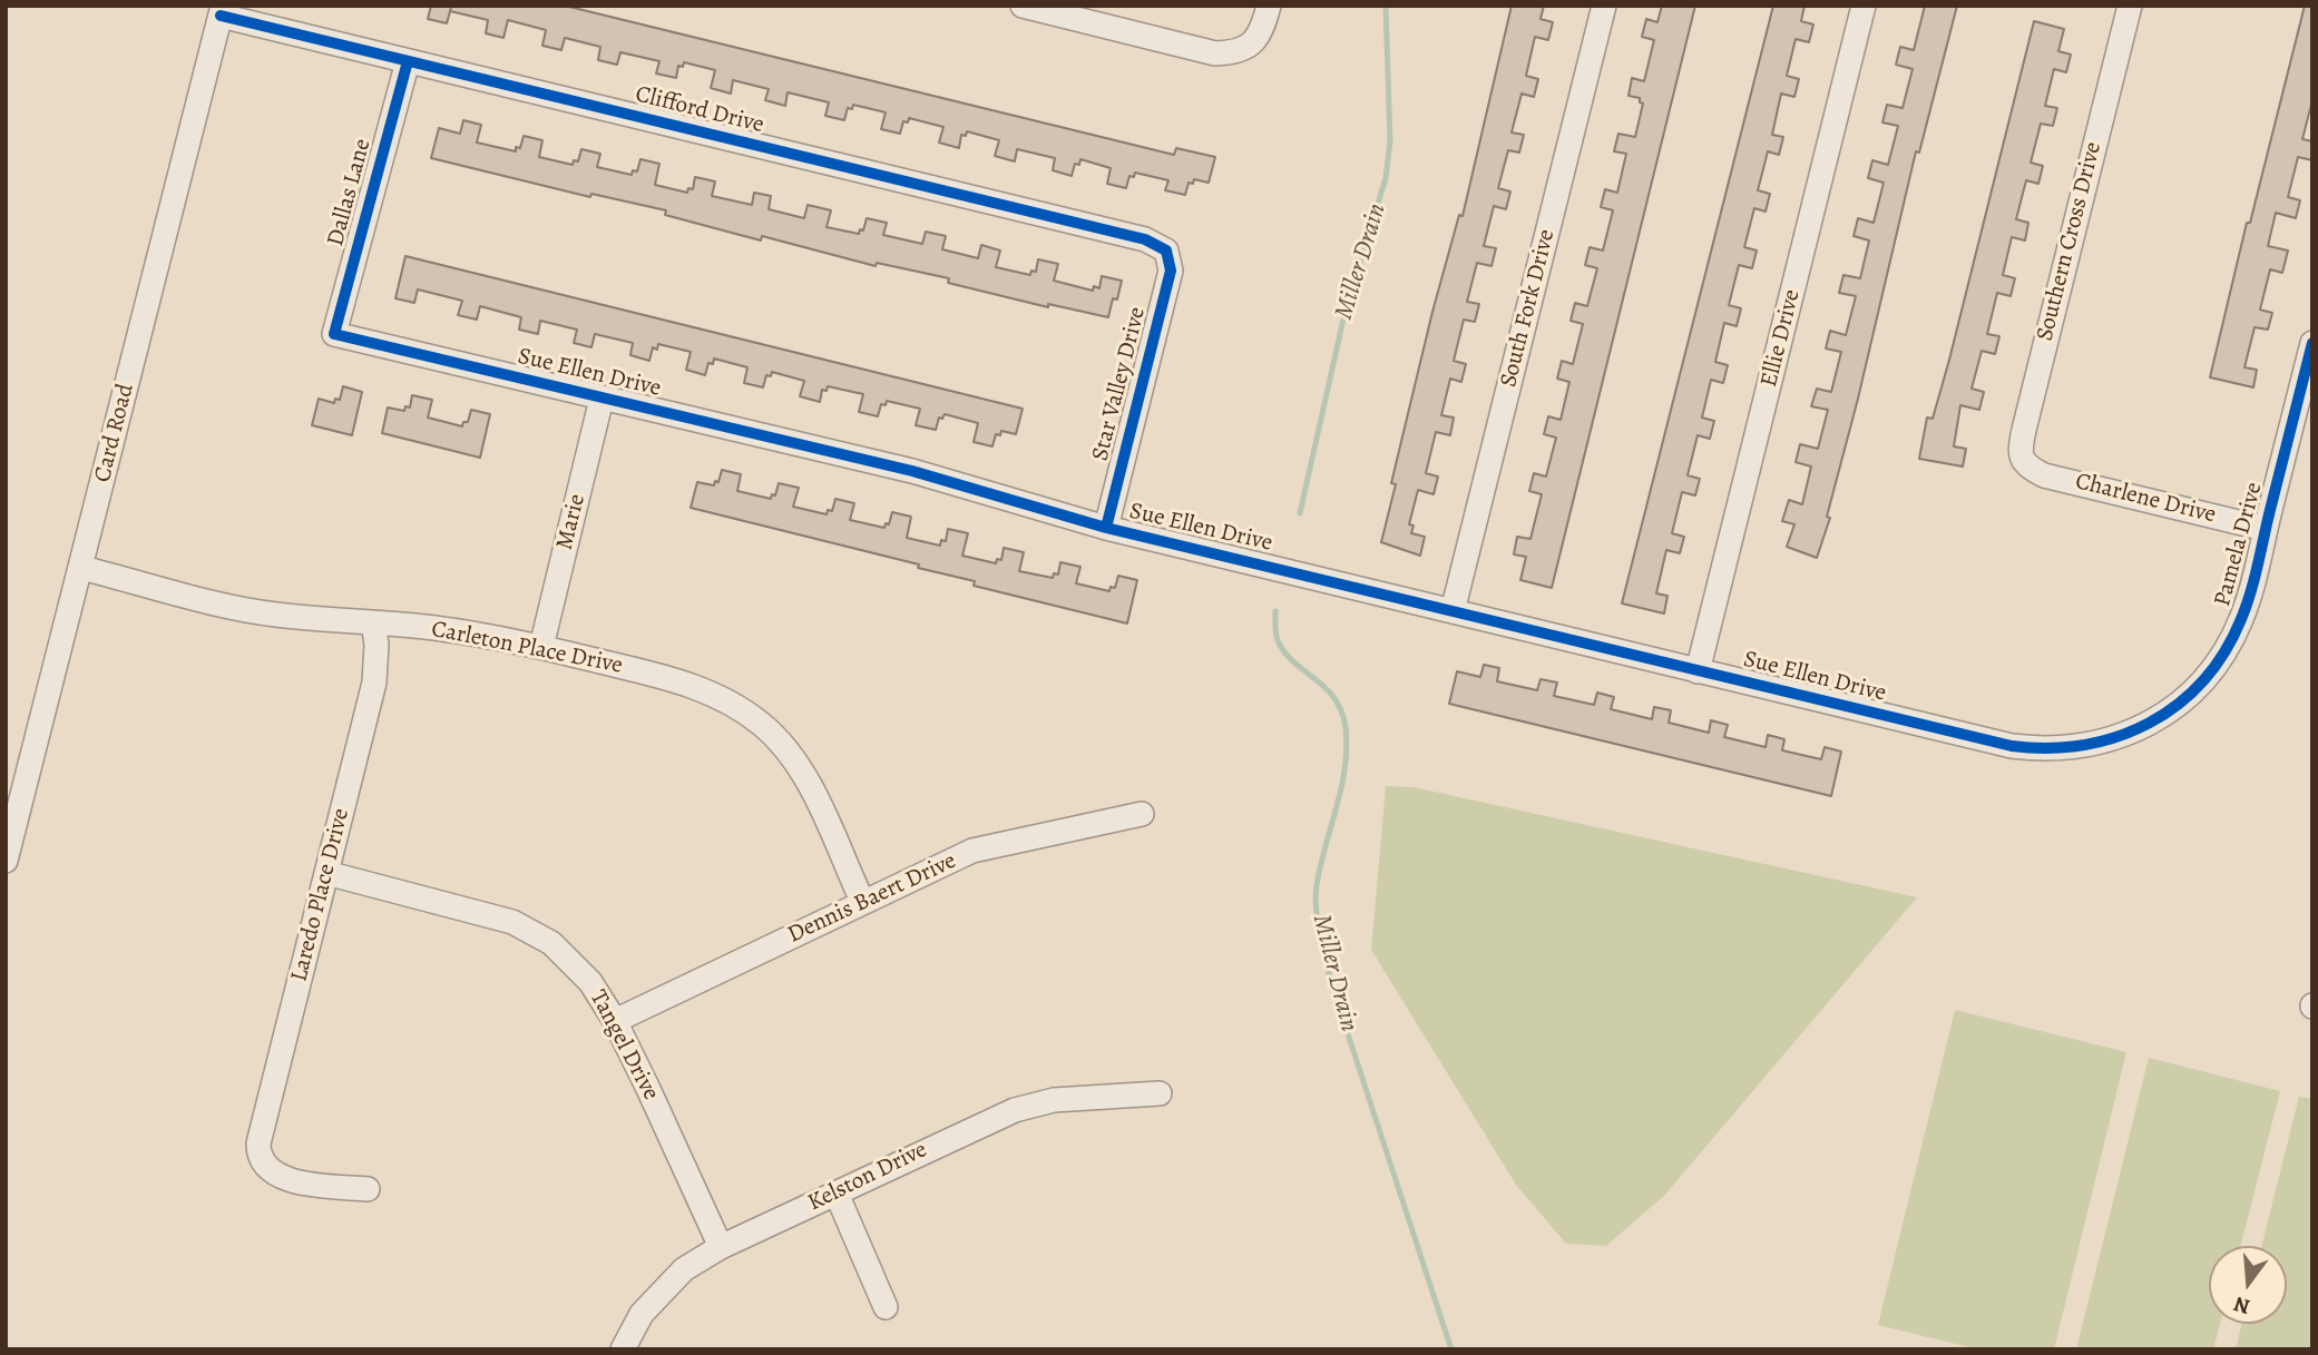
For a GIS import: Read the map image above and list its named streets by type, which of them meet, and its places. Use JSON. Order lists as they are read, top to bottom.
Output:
{
  "streets": {
    "street": [
      "Clifford Drive",
      "Dallas Lane",
      "Southern Cross Drive",
      "South Fork Drive",
      "Ellie Drive",
      "Sue Ellen Drive",
      "Star Valley Drive",
      "Card Road",
      "Charlene Drive",
      "Marie",
      "Pamela Drive",
      "Carleton Place Drive",
      "Laredo Place Drive",
      "Dennis Baert Drive",
      "Tangel Drive",
      "Kelston Drive"
    ]
  },
  "crossings": [
    ["Clifford Drive", "Dallas Lane"],
    ["Clifford Drive", "Star Valley Drive"],
    ["Clifford Drive", "Card Road"],
    ["Dallas Lane", "Sue Ellen Drive"],
    ["Southern Cross Drive", "Charlene Drive"],
    ["South Fork Drive", "Sue Ellen Drive"],
    ["Ellie Drive", "Sue Ellen Drive"],
    ["Sue Ellen Drive", "Star Valley Drive"],
    ["Sue Ellen Drive", "Marie"],
    ["Sue Ellen Drive", "Pamela Drive"],
    ["Card Road", "Carleton Place Drive"],
    ["Charlene Drive", "Pamela Drive"],
    ["Marie", "Carleton Place Drive"],
    ["Carleton Place Drive", "Laredo Place Drive"],
    ["Carleton Place Drive", "Dennis Baert Drive"],
    ["Laredo Place Drive", "Tangel Drive"],
    ["Dennis Baert Drive", "Tangel Drive"],
    ["Tangel Drive", "Kelston Drive"]
  ],
  "water": ["Miller Drain"],
  "north": "bottom"
}
